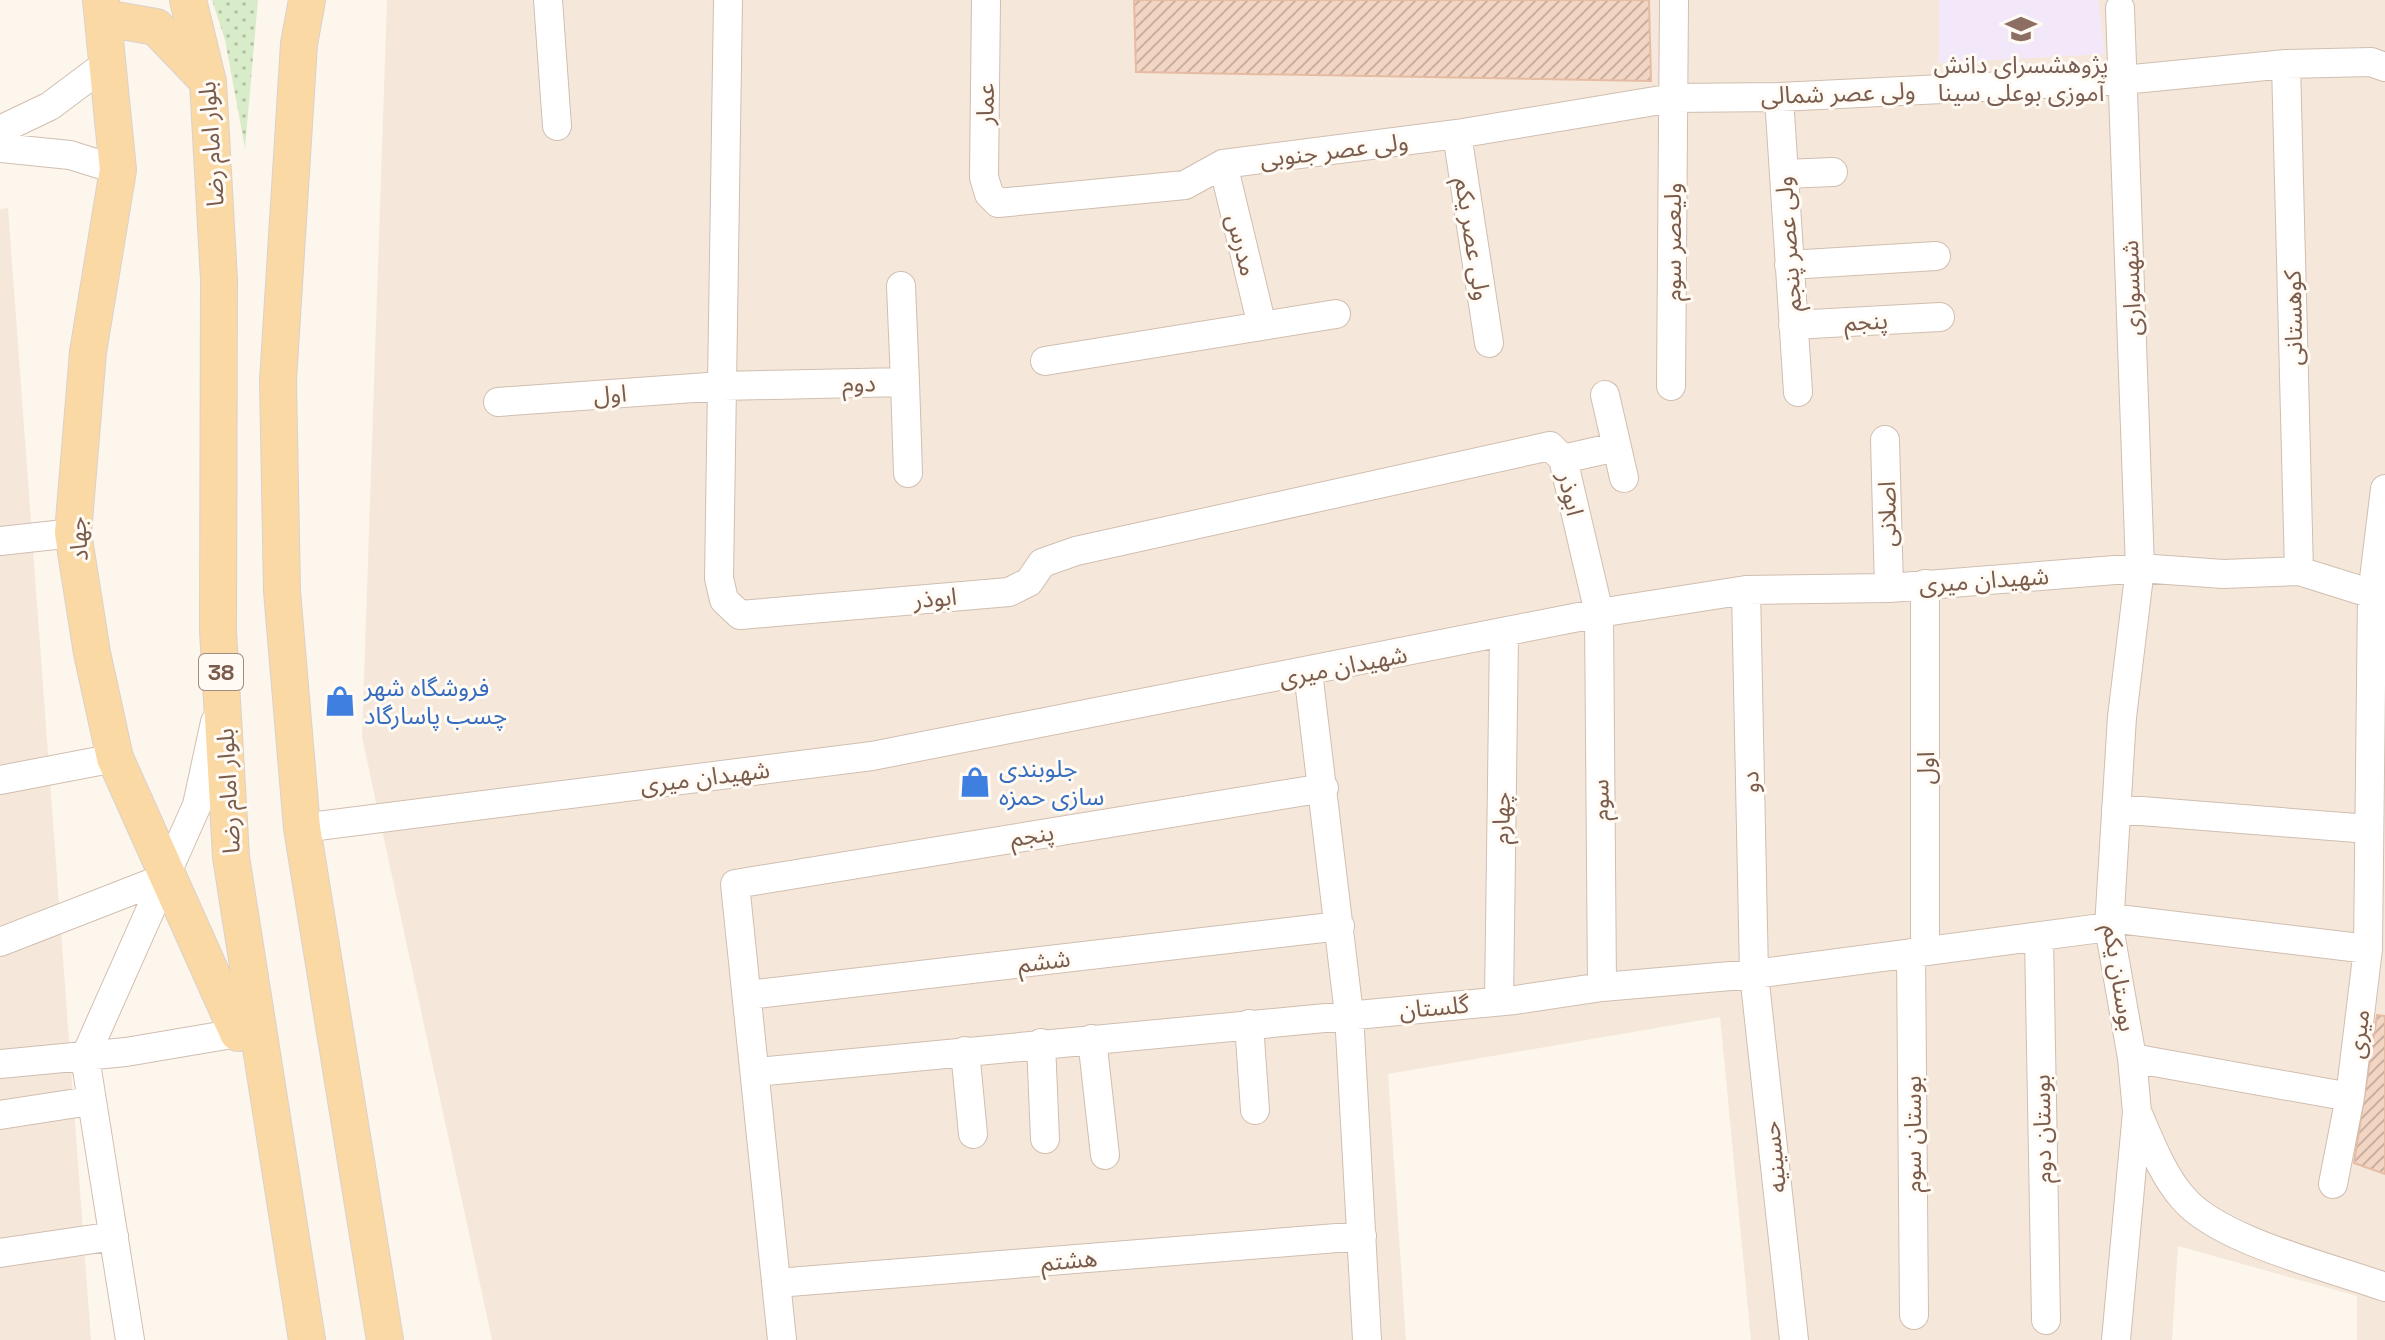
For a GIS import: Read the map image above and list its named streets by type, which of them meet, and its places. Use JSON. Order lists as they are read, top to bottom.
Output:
{
  "streets": {
    "main road": ["بلوار امام رضا", "جهاد", "38"],
    "street": [
      "ولی عصر شمالی",
      "عمار",
      "ولی عصر جنوبی",
      "ولی عصر یکم",
      "ولیعصر سوم",
      "ولی عصر پنجم",
      "مدرس",
      "شهسواری",
      "کوهستانی",
      "پنجم",
      "دوم",
      "اول",
      "ابوذر",
      "اصلانی",
      "شهیدان میری",
      "دو",
      "سوم",
      "چهارم",
      "ششم",
      "بوستان یکم",
      "گلستان",
      "میری",
      "بوستان دوم",
      "بوستان سوم",
      "حسینیه",
      "هشتم"
    ]
  },
  "crossings": [
    ["ولی عصر شمالی", "ولی عصر جنوبی"],
    ["ولی عصر شمالی", "ولیعصر سوم"],
    ["ولی عصر شمالی", "ولی عصر پنجم"],
    ["ولی عصر شمالی", "شهسواری"],
    ["ولی عصر شمالی", "کوهستانی"],
    ["عمار", "ولی عصر جنوبی"],
    ["بلوار امام رضا", "جهاد"],
    ["ولی عصر جنوبی", "ولی عصر یکم"],
    ["ولی عصر جنوبی", "ولیعصر سوم"],
    ["ولی عصر جنوبی", "مدرس"],
    ["ولی عصر پنجم", "پنجم"],
    ["شهسواری", "شهیدان میری"],
    ["شهسواری", "بوستان یکم"],
    ["کوهستانی", "شهیدان میری"],
    ["پنجم", "ششم"],
    ["دوم", "اول"],
    ["دوم", "ابوذر"],
    ["اول", "ابوذر"],
    ["اول", "شهیدان میری"],
    ["اول", "گلستان"],
    ["اول", "بوستان سوم"],
    ["ابوذر", "شهیدان میری"],
    ["ابوذر", "سوم"],
    ["اصلانی", "شهیدان میری"],
    ["شهیدان میری", "دو"],
    ["شهیدان میری", "سوم"],
    ["شهیدان میری", "چهارم"],
    ["شهیدان میری", "بوستان یکم"],
    ["شهیدان میری", "میری"],
    ["دو", "گلستان"],
    ["دو", "حسینیه"],
    ["سوم", "گلستان"],
    ["چهارم", "گلستان"],
    ["بوستان یکم", "گلستان"],
    ["گلستان", "میری"],
    ["گلستان", "بوستان دوم"],
    ["گلستان", "بوستان سوم"],
    ["گلستان", "حسینیه"]
  ],
  "places": {
    "school or university": ["پژوهشسرای دانش آموزی بوعلی سینا"],
    "shop": ["فروشگاه شهر چسب پاسارگاد", "جلوبندی سازی حمزه"]
  }
}
